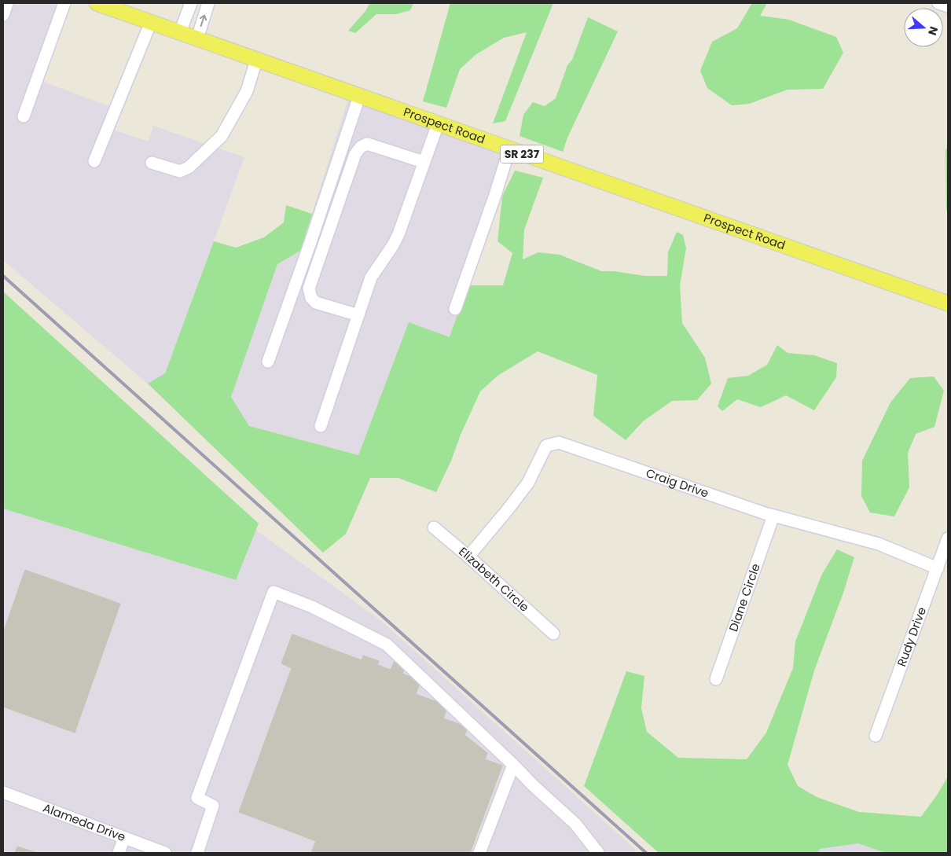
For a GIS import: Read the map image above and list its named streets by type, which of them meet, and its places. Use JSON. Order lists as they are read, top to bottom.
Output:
{
  "streets": {
    "main road": ["Prospect Road", "SR 237"],
    "street": [
      "Craig Drive",
      "Elizabeth Circle",
      "Diane Circle",
      "Rudy Drive",
      "Alameda Drive"
    ]
  },
  "crossings": [
    ["Craig Drive", "Elizabeth Circle"],
    ["Craig Drive", "Diane Circle"],
    ["Craig Drive", "Rudy Drive"]
  ],
  "north": "right"
}
